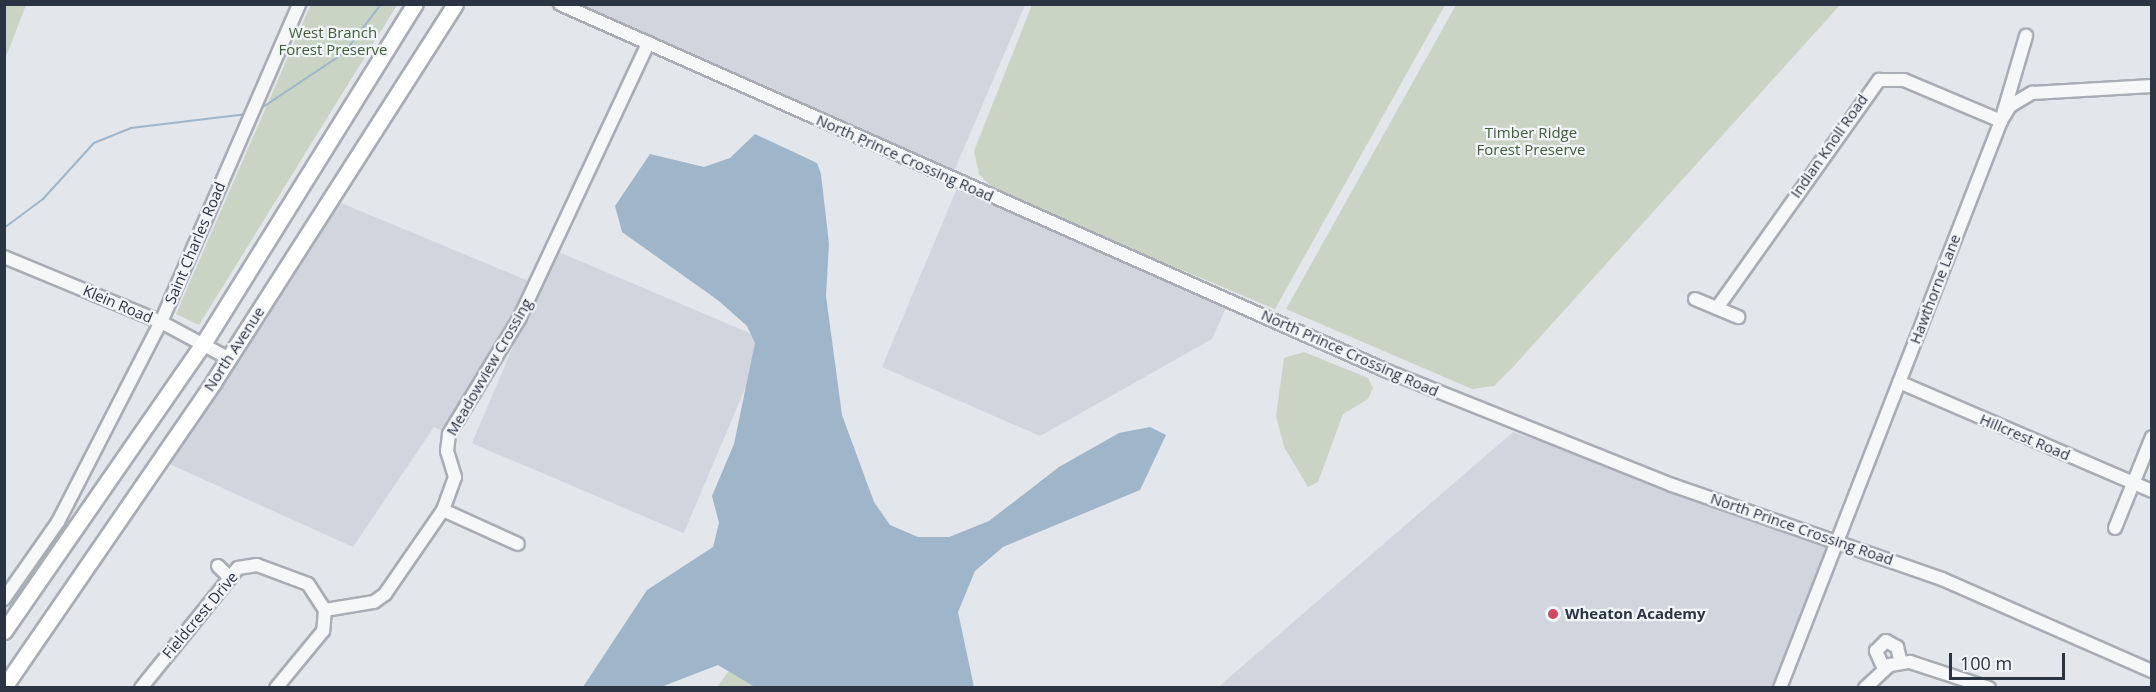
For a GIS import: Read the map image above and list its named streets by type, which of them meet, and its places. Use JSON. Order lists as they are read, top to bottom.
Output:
{
  "streets": {
    "main road": ["North Avenue"],
    "street": [
      "Indian Knoll Road",
      "North Prince Crossing Road",
      "Saint Charles Road",
      "Hawthorne Lane",
      "Klein Road",
      "Meadowview Crossing",
      "Hillcrest Road",
      "Fieldcrest Drive"
    ]
  },
  "crossings": [
    ["Indian Knoll Road", "Hawthorne Lane"],
    ["North Prince Crossing Road", "Hawthorne Lane"],
    ["North Prince Crossing Road", "Meadowview Crossing"],
    ["Saint Charles Road", "Klein Road"],
    ["Hawthorne Lane", "Hillcrest Road"],
    ["Klein Road", "North Avenue"],
    ["Meadowview Crossing", "Fieldcrest Drive"]
  ],
  "parks": ["West Branch Forest Preserve", "Timber Ridge Forest Preserve"],
  "places": ["Wheaton Academy"],
  "scale_bar": "100 m"
}
